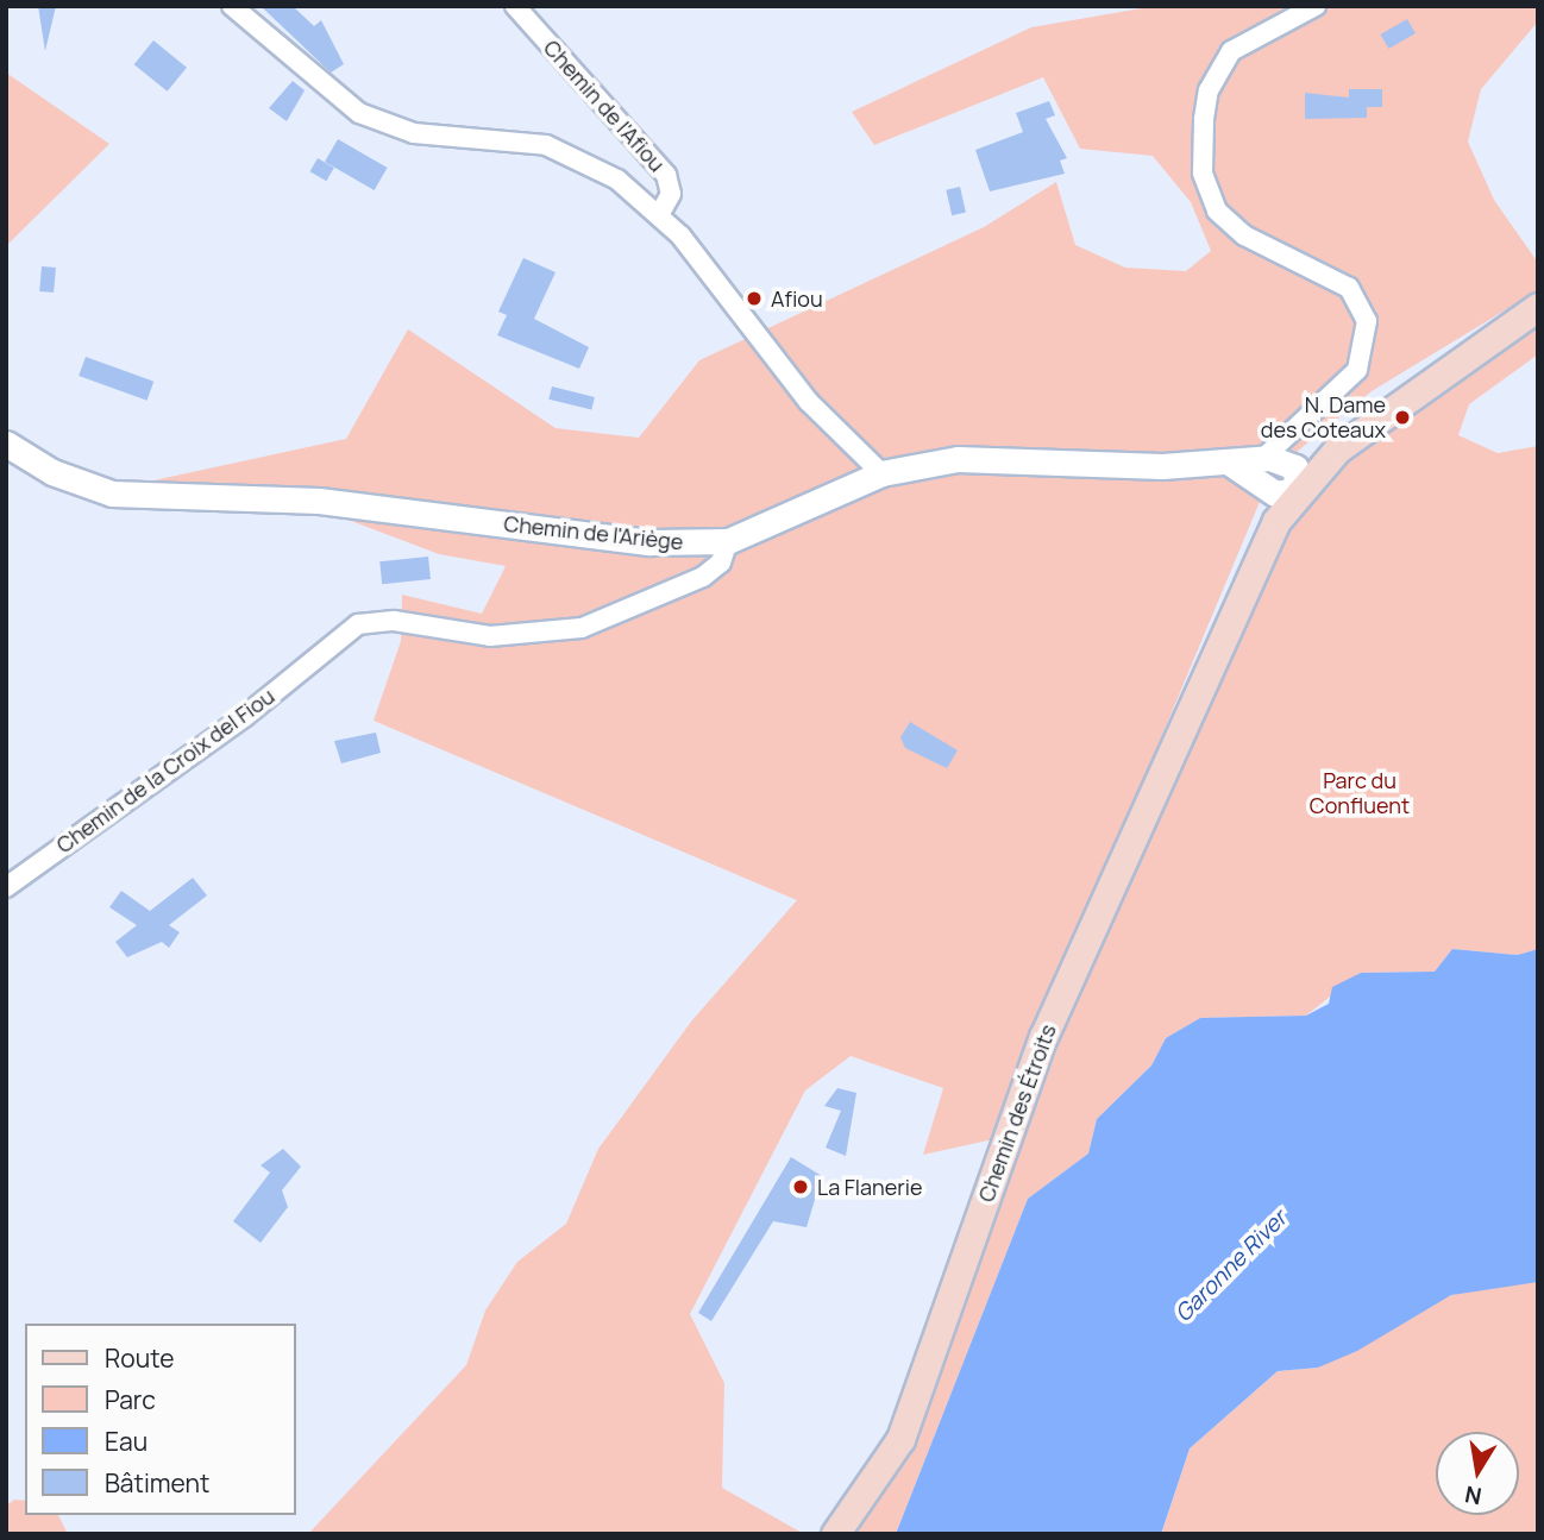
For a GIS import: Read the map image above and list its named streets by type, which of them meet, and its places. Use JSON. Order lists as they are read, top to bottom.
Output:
{
  "streets": {
    "main road": ["Chemin des Étroits"],
    "street": ["Chemin de l'Afiou", "Chemin de l'Ariège", "Chemin de la Croix del Fiou"]
  },
  "crossings": [
    ["Chemin de l'Ariège", "Chemin de la Croix del Fiou"],
    ["Chemin de l'Ariège", "Chemin des Étroits"]
  ],
  "water": ["Garonne River"],
  "parks": ["Parc du Confluent"],
  "places": ["Afiou", "N. Dame des Coteaux", "La Flanerie"],
  "legend": [
    "Route",
    "Parc",
    "Eau",
    "Bâtiment"
  ],
  "north": "bottom"
}
